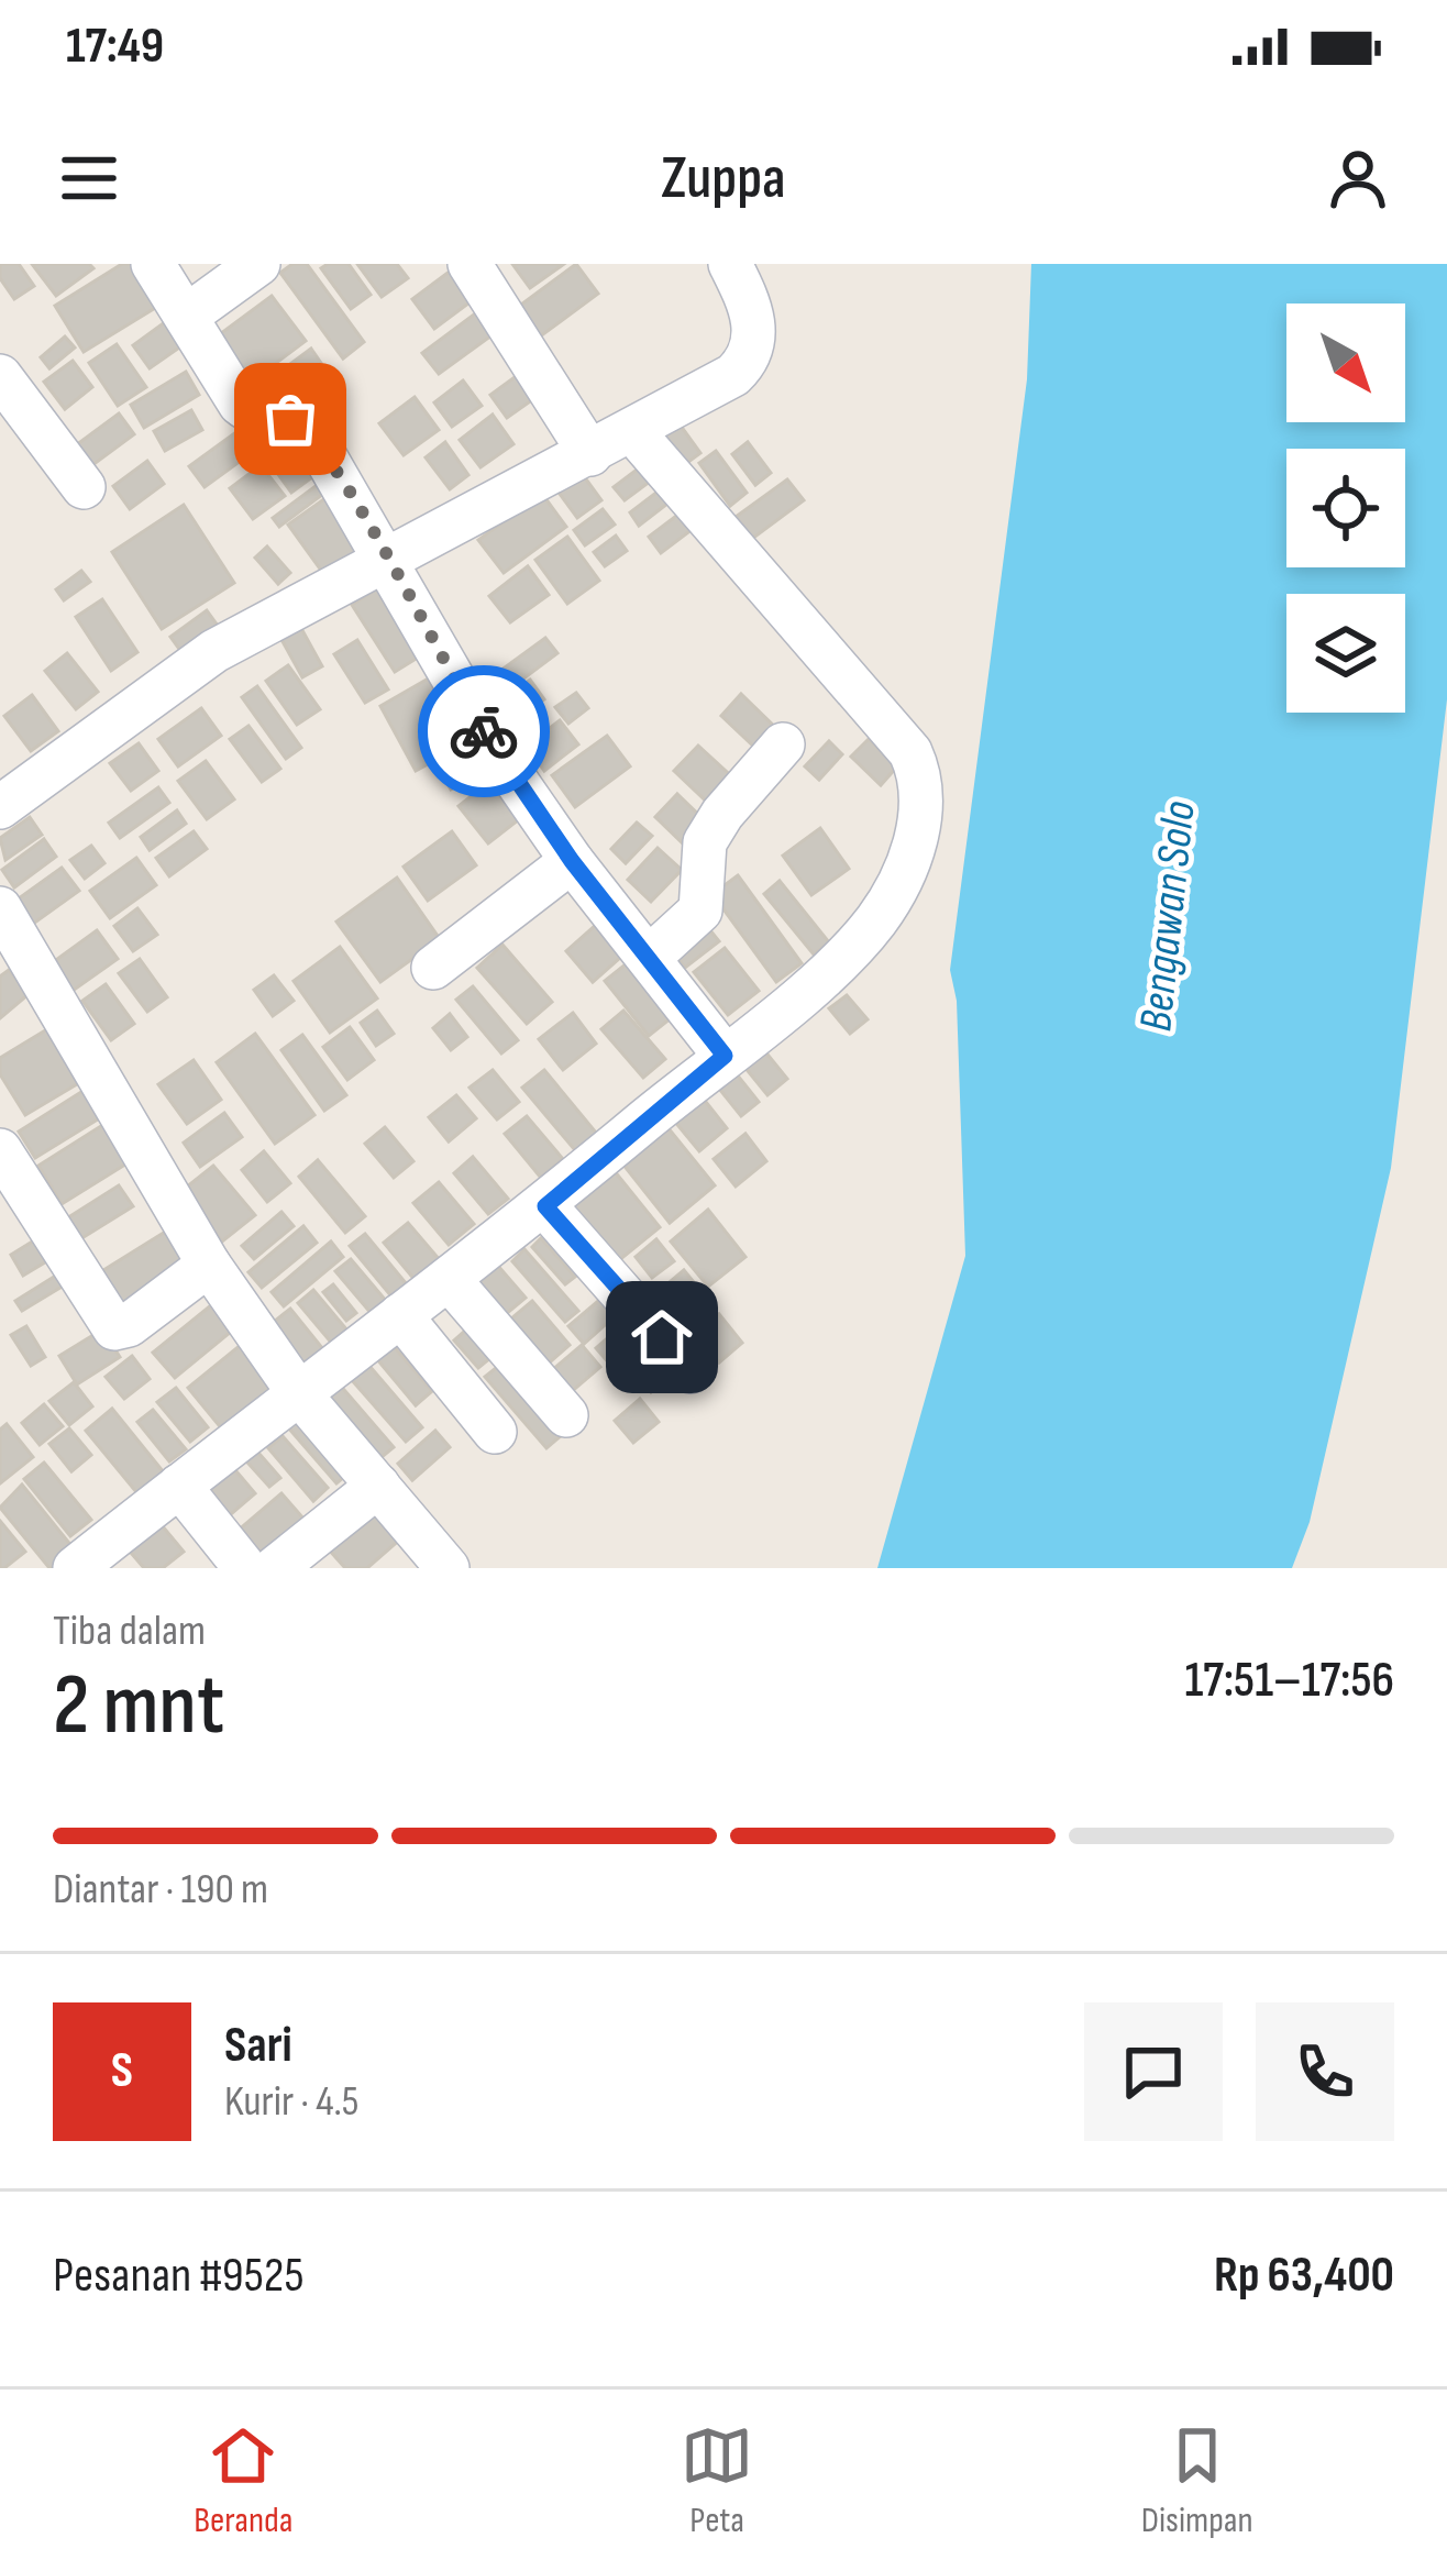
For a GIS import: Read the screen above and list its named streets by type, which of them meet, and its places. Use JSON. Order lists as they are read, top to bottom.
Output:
{
  "water": ["Bengawan Solo"],
  "north": "bottom right",
  "page": {
    "status": "17:49",
    "header": "Zuppa",
    "heading": ["2 mnt", "Tiba dalam", "17:51–17:56"],
    "panel": [
      "Sari",
      "Kurir · 4.5",
      "Pesanan #9525",
      "Rp 63,400"
    ],
    "bar": "Diantar · 190 m",
    "round": "S",
    "tabs": ["Beranda", "Peta", "Disimpan"]
  }
}
